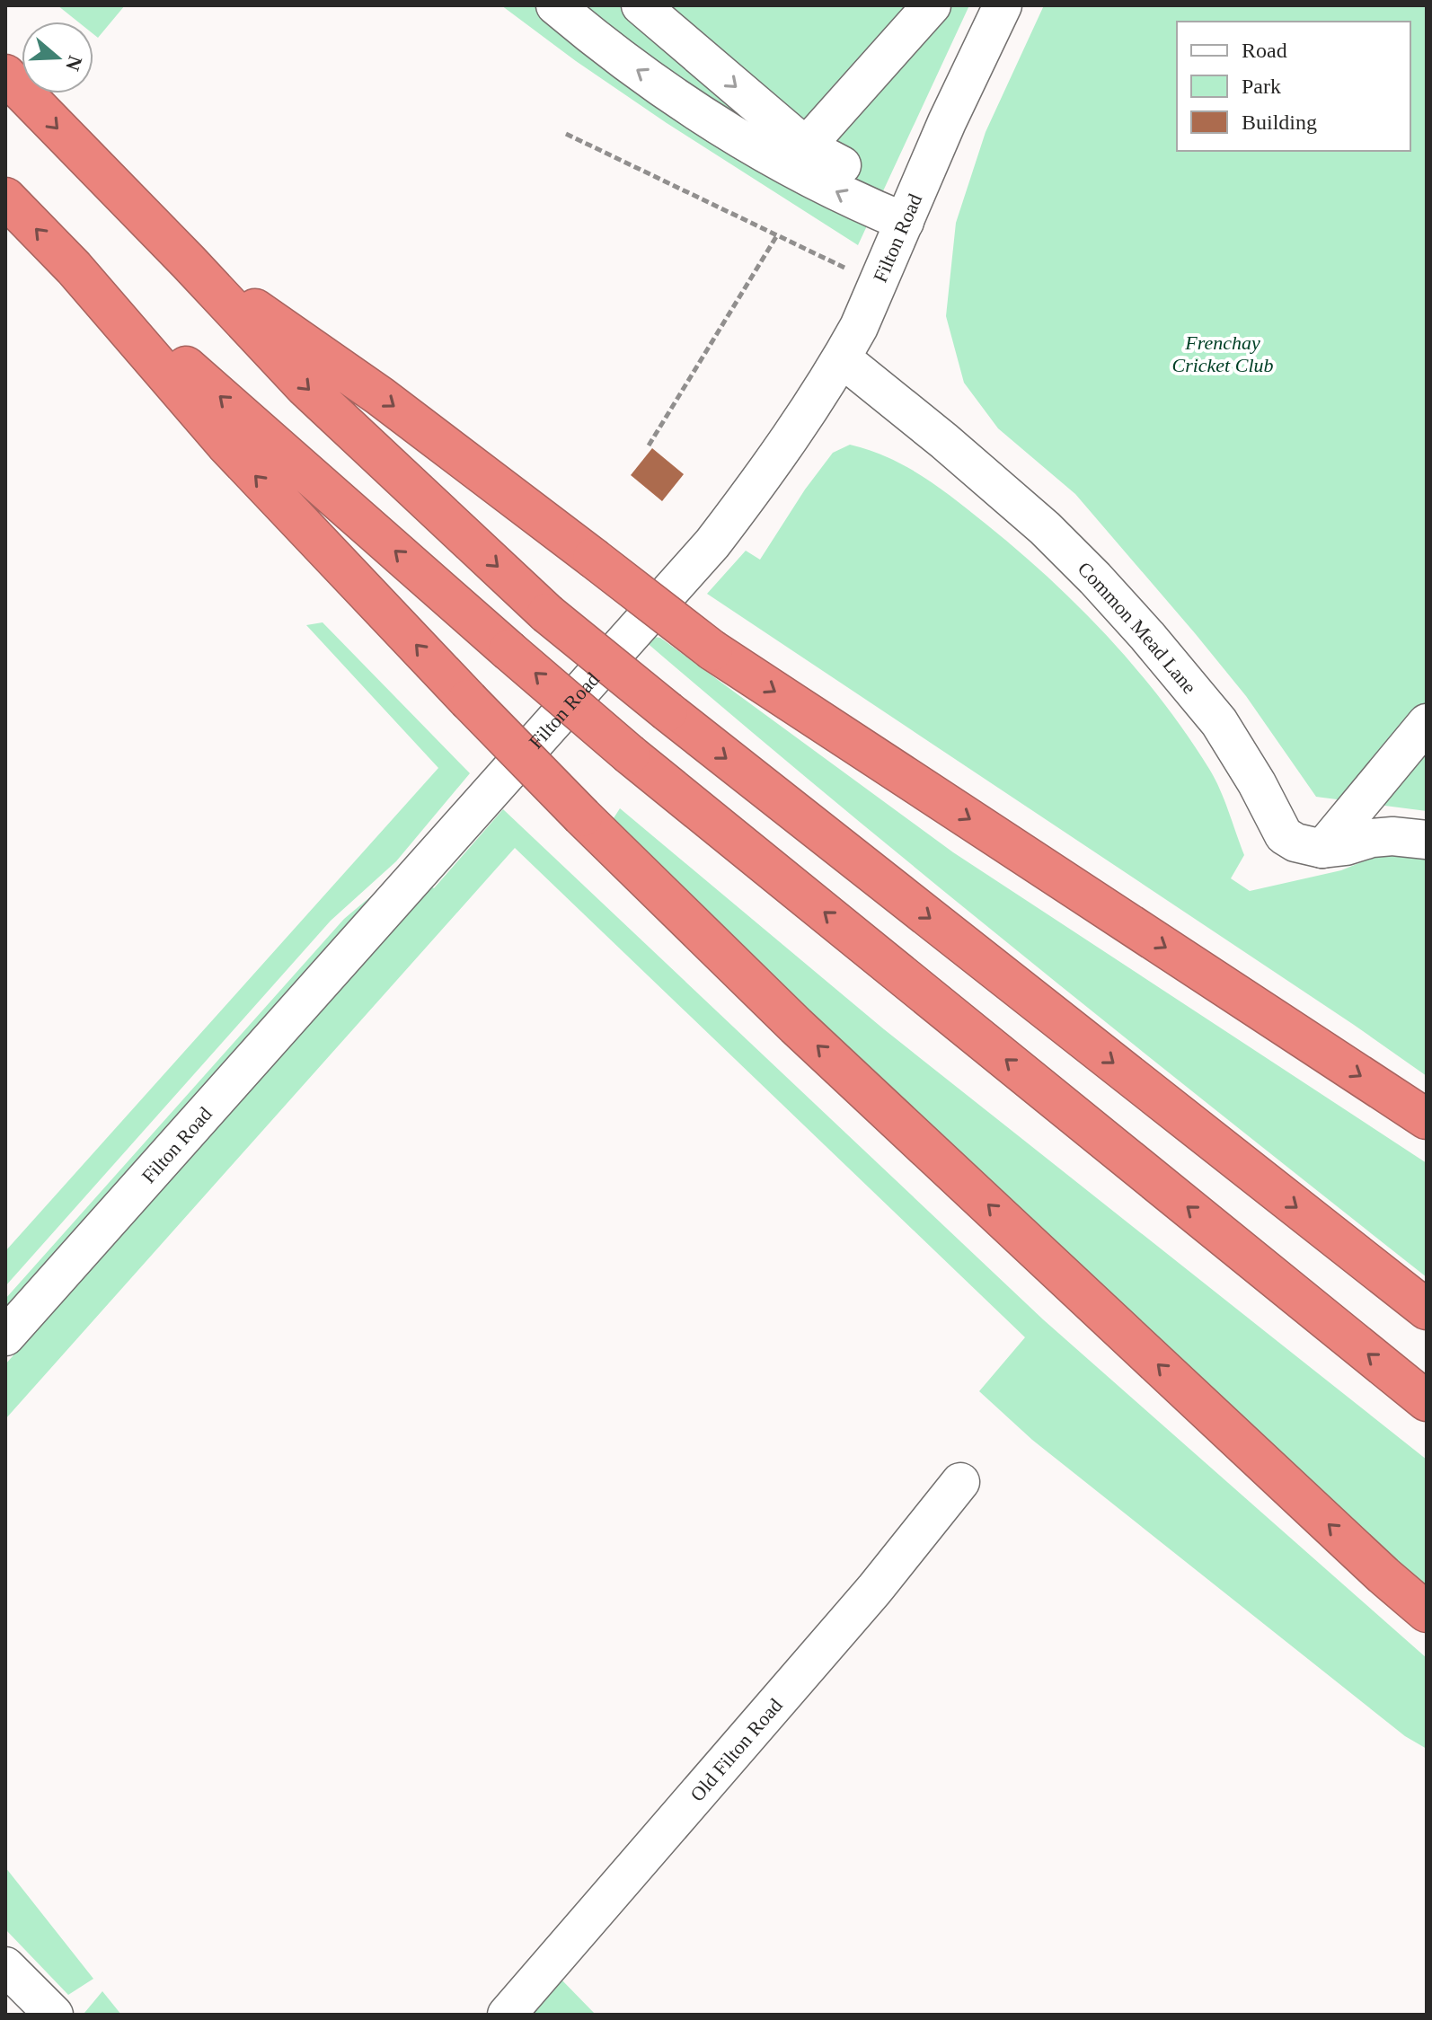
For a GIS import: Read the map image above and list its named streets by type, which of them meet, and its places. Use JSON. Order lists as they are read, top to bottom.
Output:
{
  "streets": {
    "street": ["Filton Road", "Common Mead Lane", "Old Filton Road"]
  },
  "crossings": [
    ["Filton Road", "Common Mead Lane"]
  ],
  "parks": ["Frenchay Cricket Club"],
  "legend": ["Road", "Park", "Building"],
  "north": "right"
}
